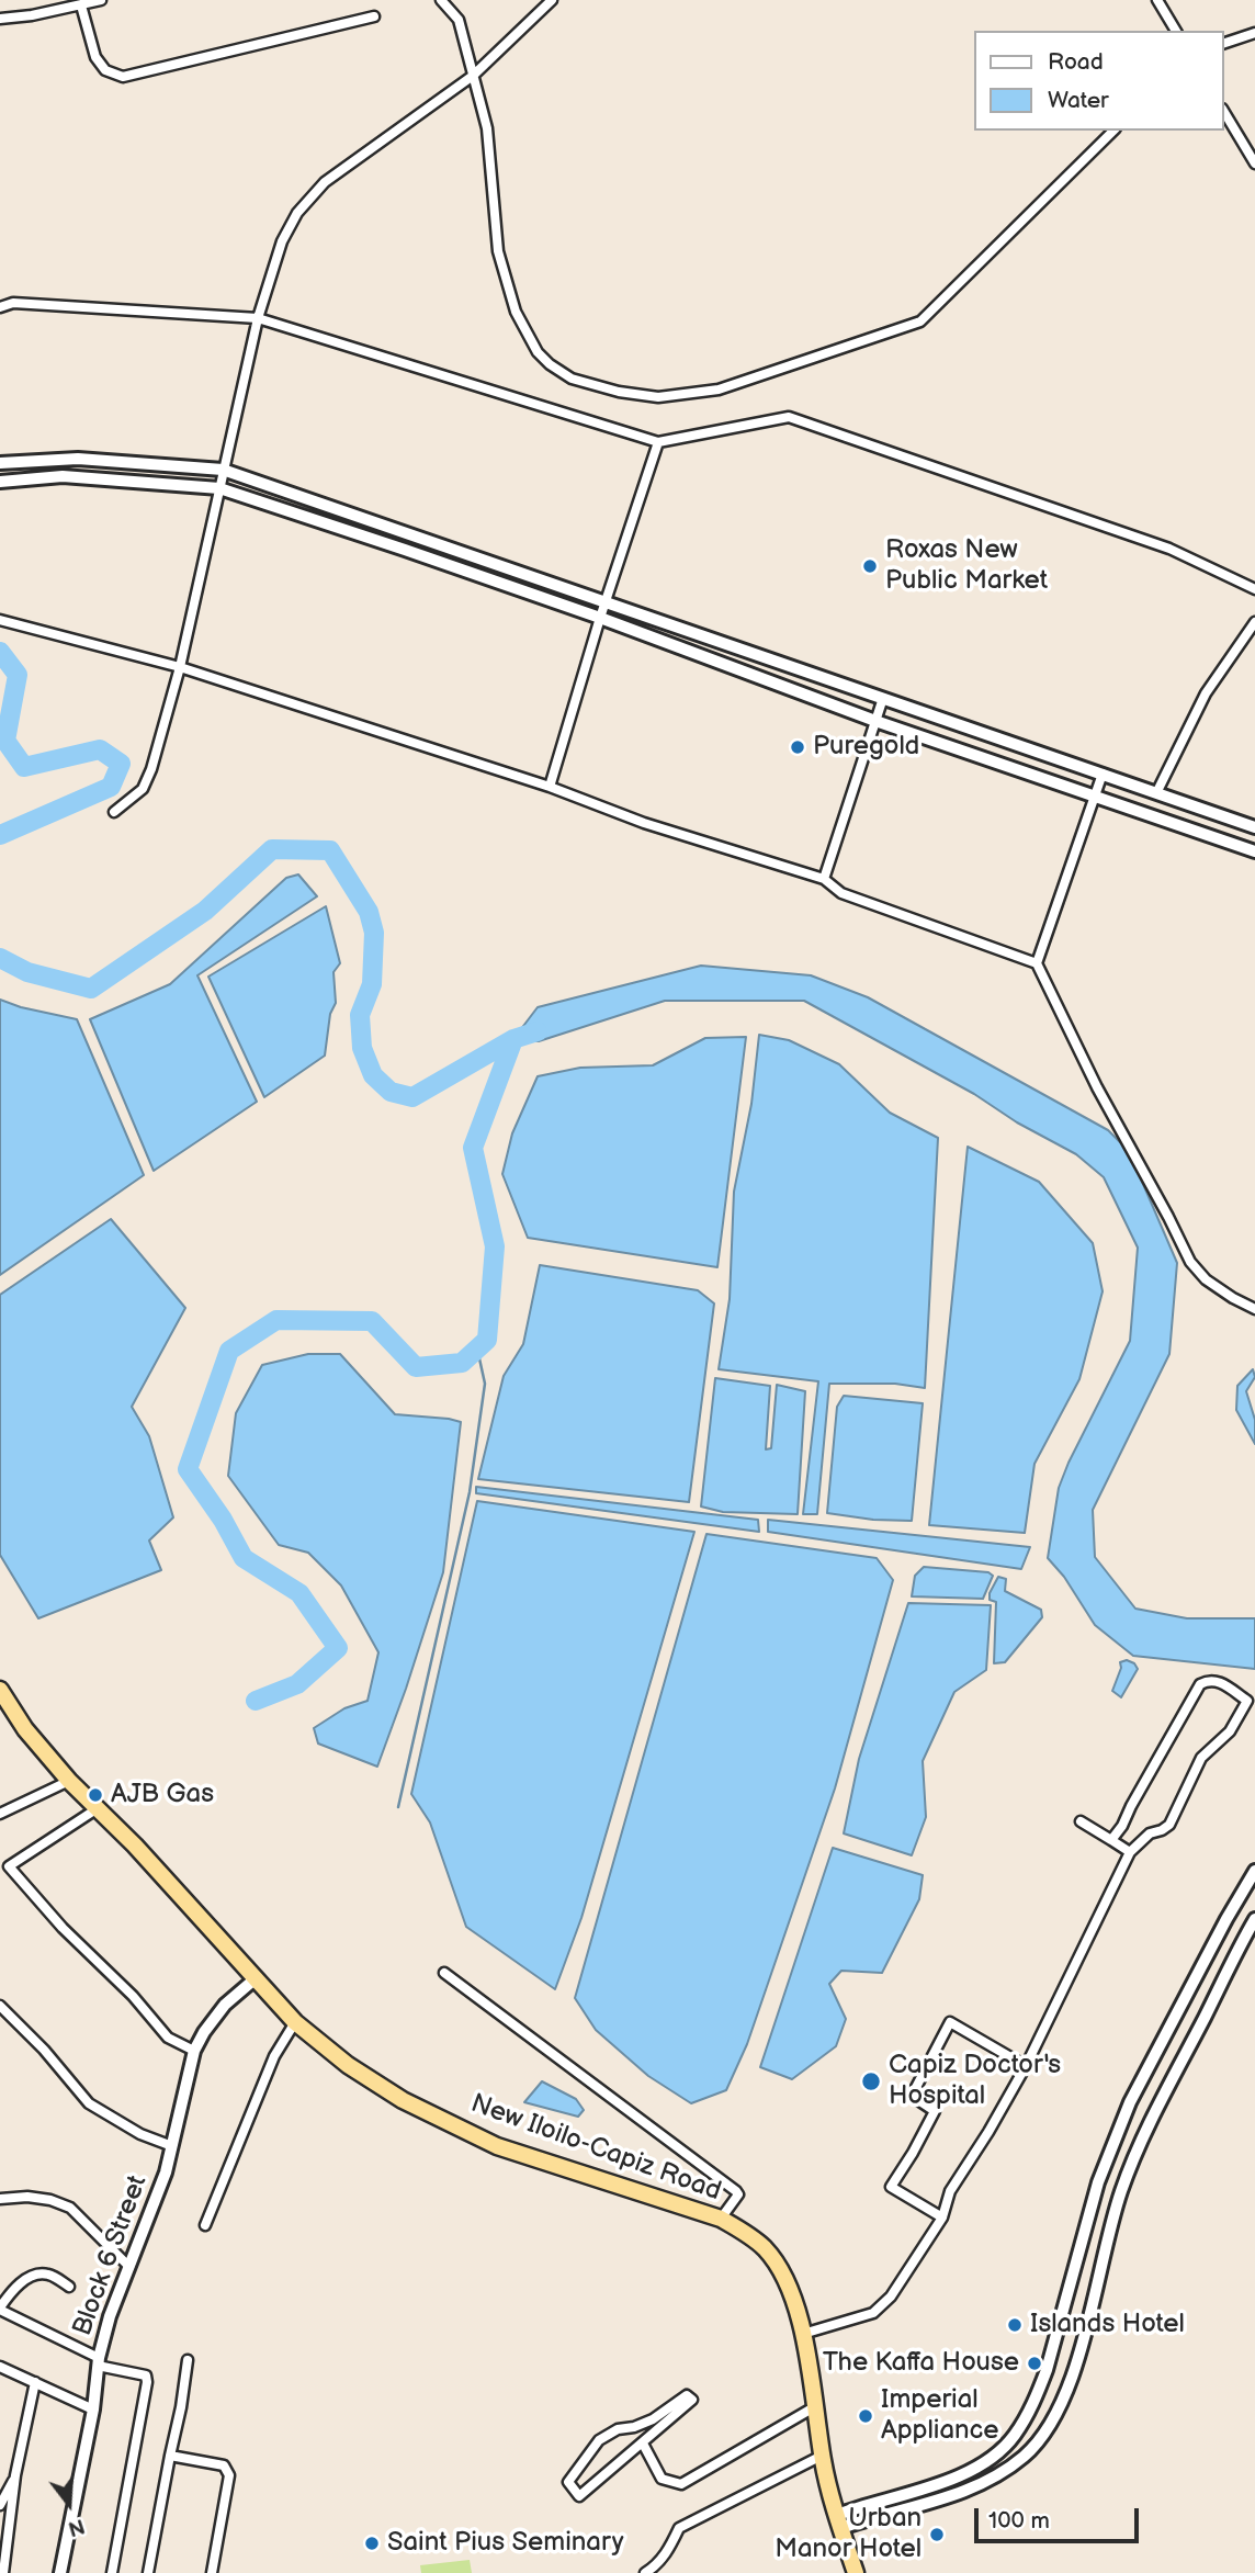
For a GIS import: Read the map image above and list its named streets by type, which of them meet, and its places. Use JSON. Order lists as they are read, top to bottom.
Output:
{
  "streets": {
    "highway": ["New Iloilo-Capiz Road"],
    "street": ["Block 6 Street"]
  },
  "crossings": [
    ["New Iloilo-Capiz Road", "Block 6 Street"]
  ],
  "places": [
    "Roxas New Public Market",
    "Puregold",
    "AJB Gas",
    "Capiz Doctor's Hospital",
    "Islands Hotel",
    "The Kaffa House",
    "Imperial Appliance",
    "Urban Manor Hotel",
    "Saint Pius Seminary"
  ],
  "legend": ["Road", "Water"],
  "scale_bar": "100 m",
  "north": "bottom"
}
